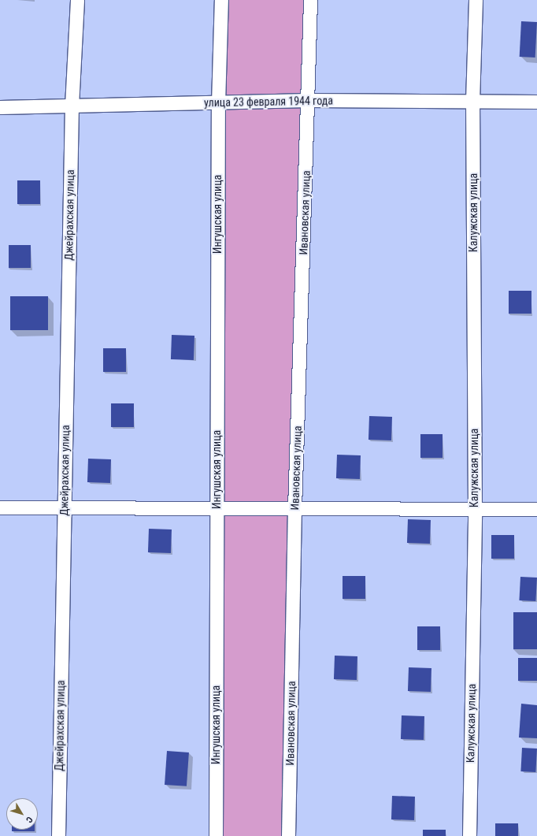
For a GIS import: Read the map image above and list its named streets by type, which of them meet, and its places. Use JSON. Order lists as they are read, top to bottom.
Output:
{
  "streets": {
    "street": [
      "улица 23 февраля 1944 года",
      "Ивановская улица",
      "Калужская улица",
      "Ингушская улица",
      "Джейрахская улица"
    ]
  },
  "crossings": [
    ["улица 23 февраля 1944 года", "Ивановская улица"],
    ["улица 23 февраля 1944 года", "Калужская улица"],
    ["улица 23 февраля 1944 года", "Ингушская улица"],
    ["улица 23 февраля 1944 года", "Джейрахская улица"]
  ],
  "north": "bottom right"
}
